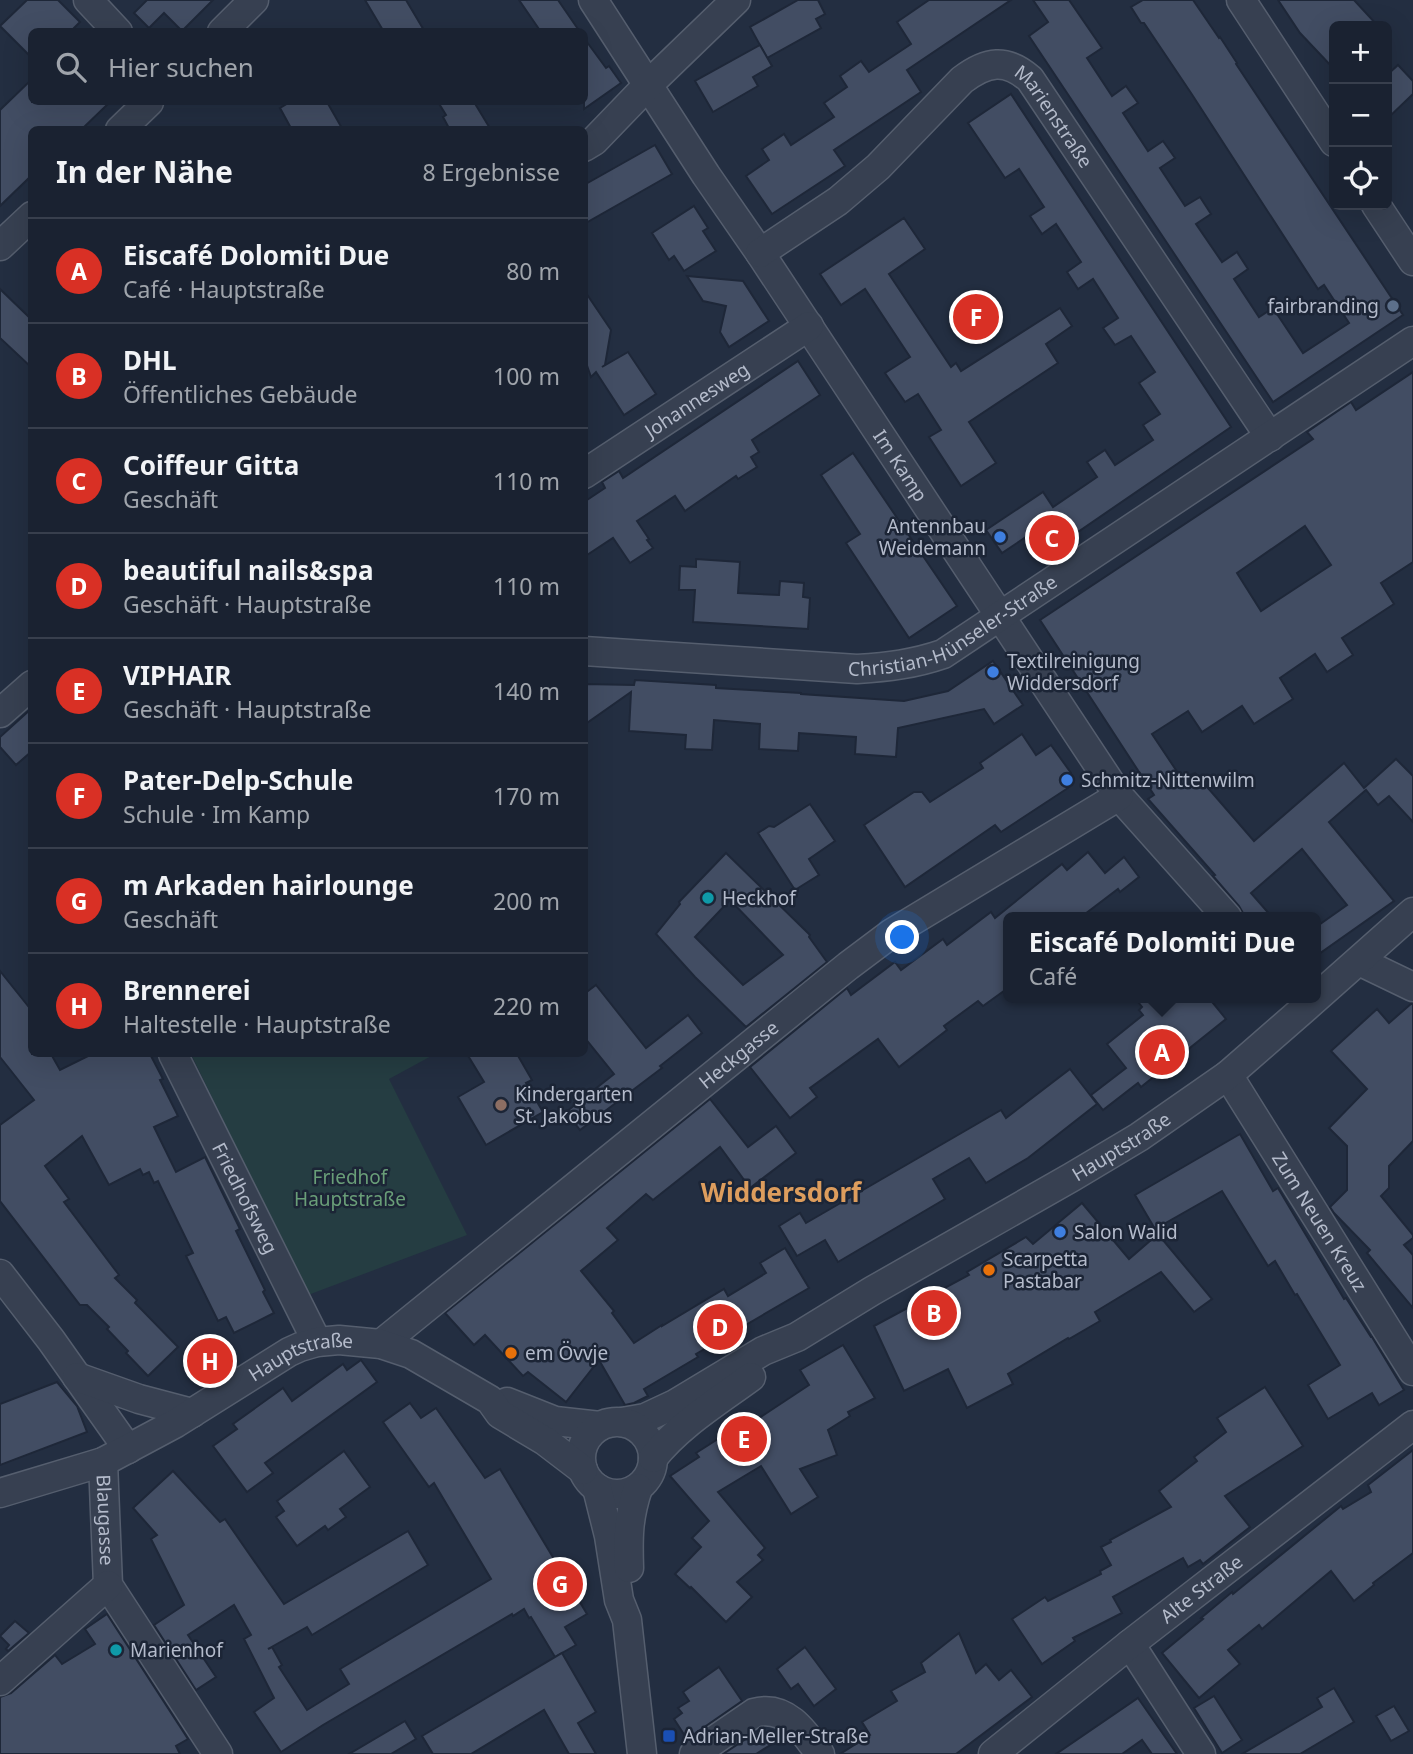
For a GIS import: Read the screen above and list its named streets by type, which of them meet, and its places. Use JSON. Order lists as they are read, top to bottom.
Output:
{
  "streets": {
    "street": [
      "Marienstraße",
      "Johannesweg",
      "Im Kamp",
      "Christian-Hünseler-Straße",
      "Heckgasse",
      "Hauptstraße",
      "Friedhofsweg",
      "Zum Neuen Kreuz",
      "Blaugasse",
      "Alte Straße"
    ]
  },
  "crossings": [
    ["Marienstraße", "Im Kamp"],
    ["Marienstraße", "Christian-Hünseler-Straße"],
    ["Johannesweg", "Im Kamp"],
    ["Im Kamp", "Christian-Hünseler-Straße"],
    ["Im Kamp", "Heckgasse"],
    ["Heckgasse", "Hauptstraße"],
    ["Hauptstraße", "Friedhofsweg"],
    ["Hauptstraße", "Zum Neuen Kreuz"],
    ["Hauptstraße", "Blaugasse"]
  ],
  "districts": ["Widdersdorf"],
  "parks": ["Friedhof Hauptstraße"],
  "places": {
    "other": [
      "fairbranding",
      "Antennbau Weidemann",
      "Textilreinigung Widdersdorf",
      "Schmitz-Nittenwilm",
      "Heckhof",
      "Kindergarten St. Jakobus",
      "Salon Walid",
      "Scarpetta Pastabar",
      "em Övvje",
      "Marienhof"
    ],
    "transit": ["Adrian-Meller-Straße"]
  },
  "page": {
    "map_buttons": ["+", "−"],
    "search": "Hier suchen",
    "heading": ["In der Nähe", "8 Ergebnisse"],
    "list": [
      {
        "mark": "A",
        "name": "Eiscafé Dolomiti Due",
        "note": "Café · Hauptstraße",
        "value": "80 m"
      },
      {
        "mark": "B",
        "name": "DHL",
        "note": "Öffentliches Gebäude",
        "value": "100 m"
      },
      {
        "mark": "C",
        "name": "Coiffeur Gitta",
        "note": "Geschäft",
        "value": "110 m"
      },
      {
        "mark": "D",
        "name": "beautiful nails&spa",
        "note": "Geschäft · Hauptstraße",
        "value": "110 m"
      },
      {
        "mark": "E",
        "name": "VIPHAIR",
        "note": "Geschäft · Hauptstraße",
        "value": "140 m"
      },
      {
        "mark": "F",
        "name": "Pater-Delp-Schule",
        "note": "Schule · Im Kamp",
        "value": "170 m"
      },
      {
        "mark": "G",
        "name": "m Arkaden hairlounge",
        "note": "Geschäft",
        "value": "200 m"
      },
      {
        "mark": "H",
        "name": "Brennerei",
        "note": "Haltestelle · Hauptstraße",
        "value": "220 m"
      }
    ],
    "pins": [
      "F",
      "C",
      "A",
      "B",
      "D",
      "H",
      "E",
      "G"
    ],
    "popup": ["Eiscafé Dolomiti Due", "Café"]
  }
}
